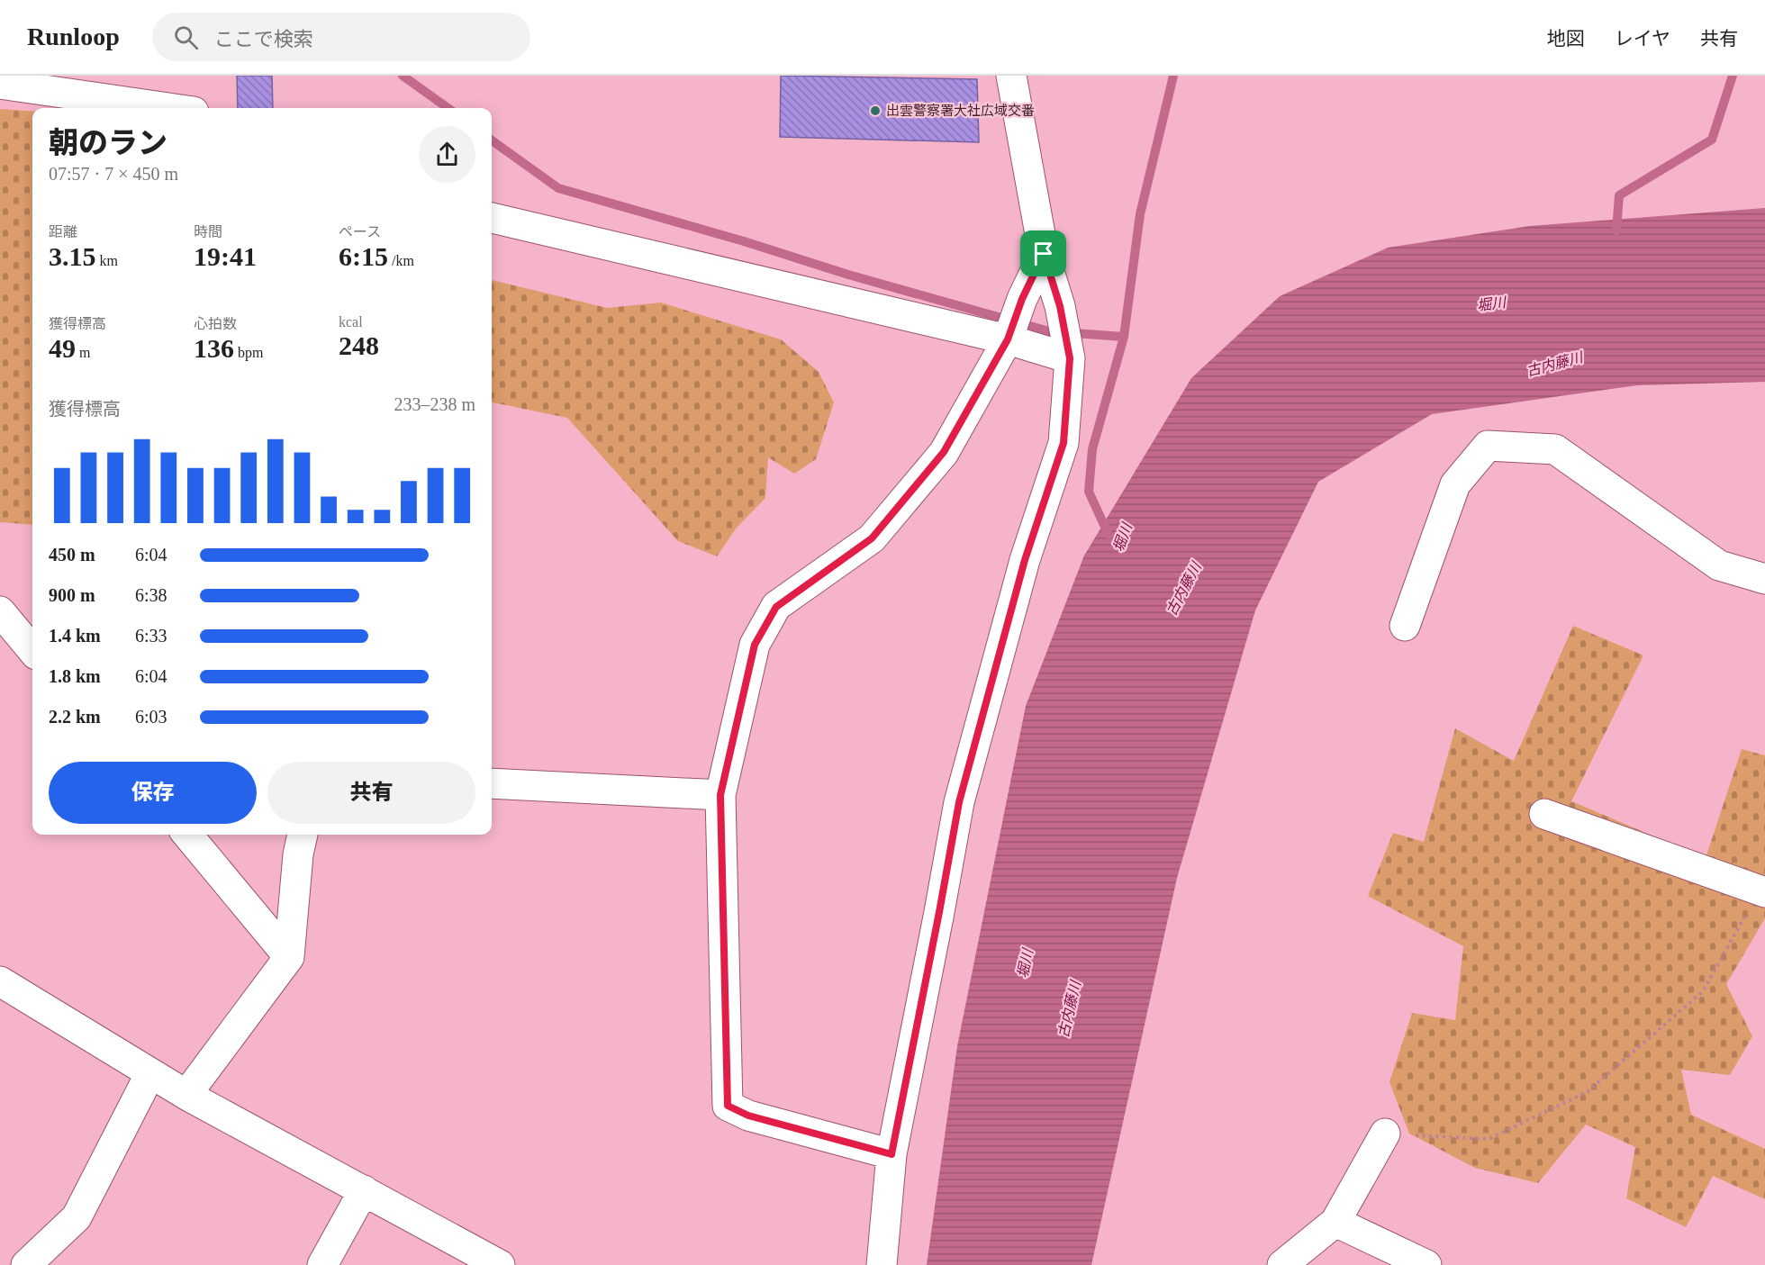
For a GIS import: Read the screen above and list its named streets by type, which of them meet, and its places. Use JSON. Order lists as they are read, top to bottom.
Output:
{
  "water": ["堀川", "古内藤川"],
  "places": ["出雲警察署大社広域交番"],
  "page": {
    "header": "Runloop",
    "search": "ここで検索",
    "nav": ["地図", "レイヤ", "共有"],
    "heading": ["朝のラン", "07:57 · 7 × 450 m"],
    "stats": [
      ["距離", "3.15 km"],
      ["時間", "19:41"],
      ["ペース", "6:15 /km"],
      ["獲得標高", "49 m"],
      ["心拍数", "136 bpm"],
      ["kcal", "248"]
    ],
    "chart": ["獲得標高", "233–238 m"],
    "list": [
      {
        "name": "450 m",
        "note": "6:04"
      },
      {
        "name": "900 m",
        "note": "6:38"
      },
      {
        "name": "1.4 km",
        "note": "6:33"
      },
      {
        "name": "1.8 km",
        "note": "6:04"
      },
      {
        "name": "2.2 km",
        "note": "6:03"
      }
    ],
    "buttons": ["保存", "共有"]
  }
}
